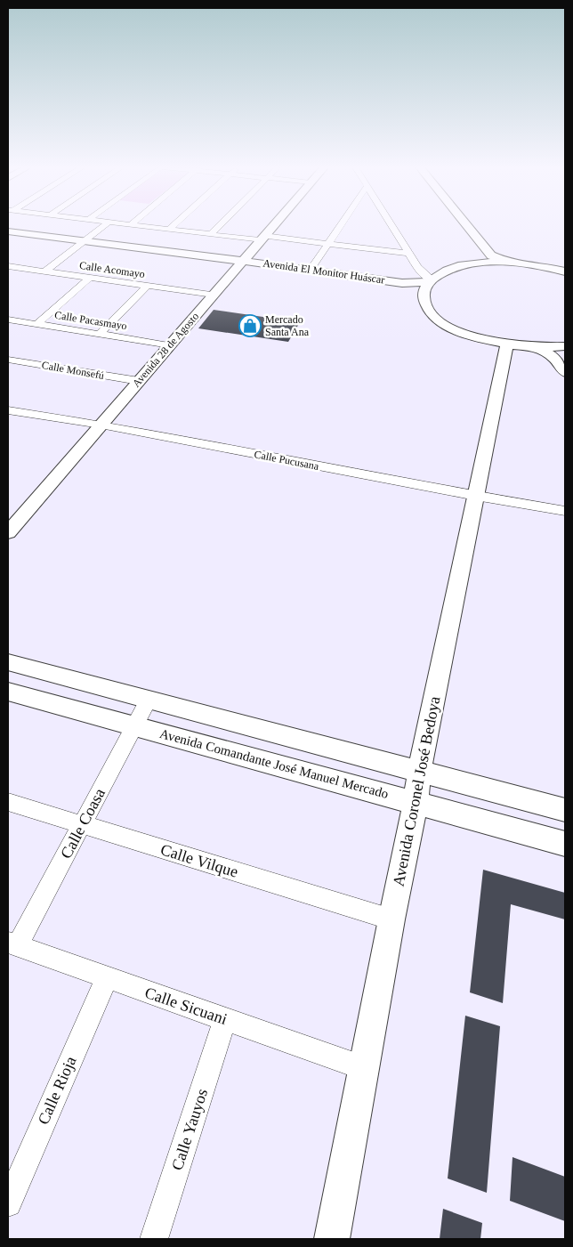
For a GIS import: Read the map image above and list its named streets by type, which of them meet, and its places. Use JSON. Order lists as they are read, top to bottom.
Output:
{
  "streets": {
    "street": [
      "Calle Acomayo",
      "Avenida El Monitor Huáscar",
      "Calle Pacasmayo",
      "Avenida 28 de Agosto",
      "Calle Monsefú",
      "Calle Pucusana",
      "Avenida Comandante José Manuel Mercado",
      "Avenida Coronel José Bedoya",
      "Calle Coasa",
      "Calle Vilque",
      "Calle Sicuani",
      "Calle Rioja",
      "Calle Yauyos"
    ]
  },
  "crossings": [
    ["Calle Acomayo", "Avenida 28 de Agosto"],
    ["Avenida El Monitor Huáscar", "Avenida 28 de Agosto"],
    ["Calle Pacasmayo", "Avenida 28 de Agosto"],
    ["Avenida 28 de Agosto", "Calle Monsefú"],
    ["Avenida 28 de Agosto", "Calle Pucusana"],
    ["Calle Pucusana", "Avenida Coronel José Bedoya"],
    ["Avenida Comandante José Manuel Mercado", "Avenida Coronel José Bedoya"],
    ["Avenida Comandante José Manuel Mercado", "Calle Coasa"],
    ["Avenida Coronel José Bedoya", "Calle Vilque"],
    ["Avenida Coronel José Bedoya", "Calle Sicuani"],
    ["Calle Coasa", "Calle Vilque"],
    ["Calle Coasa", "Calle Sicuani"],
    ["Calle Sicuani", "Calle Rioja"],
    ["Calle Sicuani", "Calle Yauyos"]
  ],
  "places": {
    "shop": ["Mercado Santa Ana"]
  }
}
